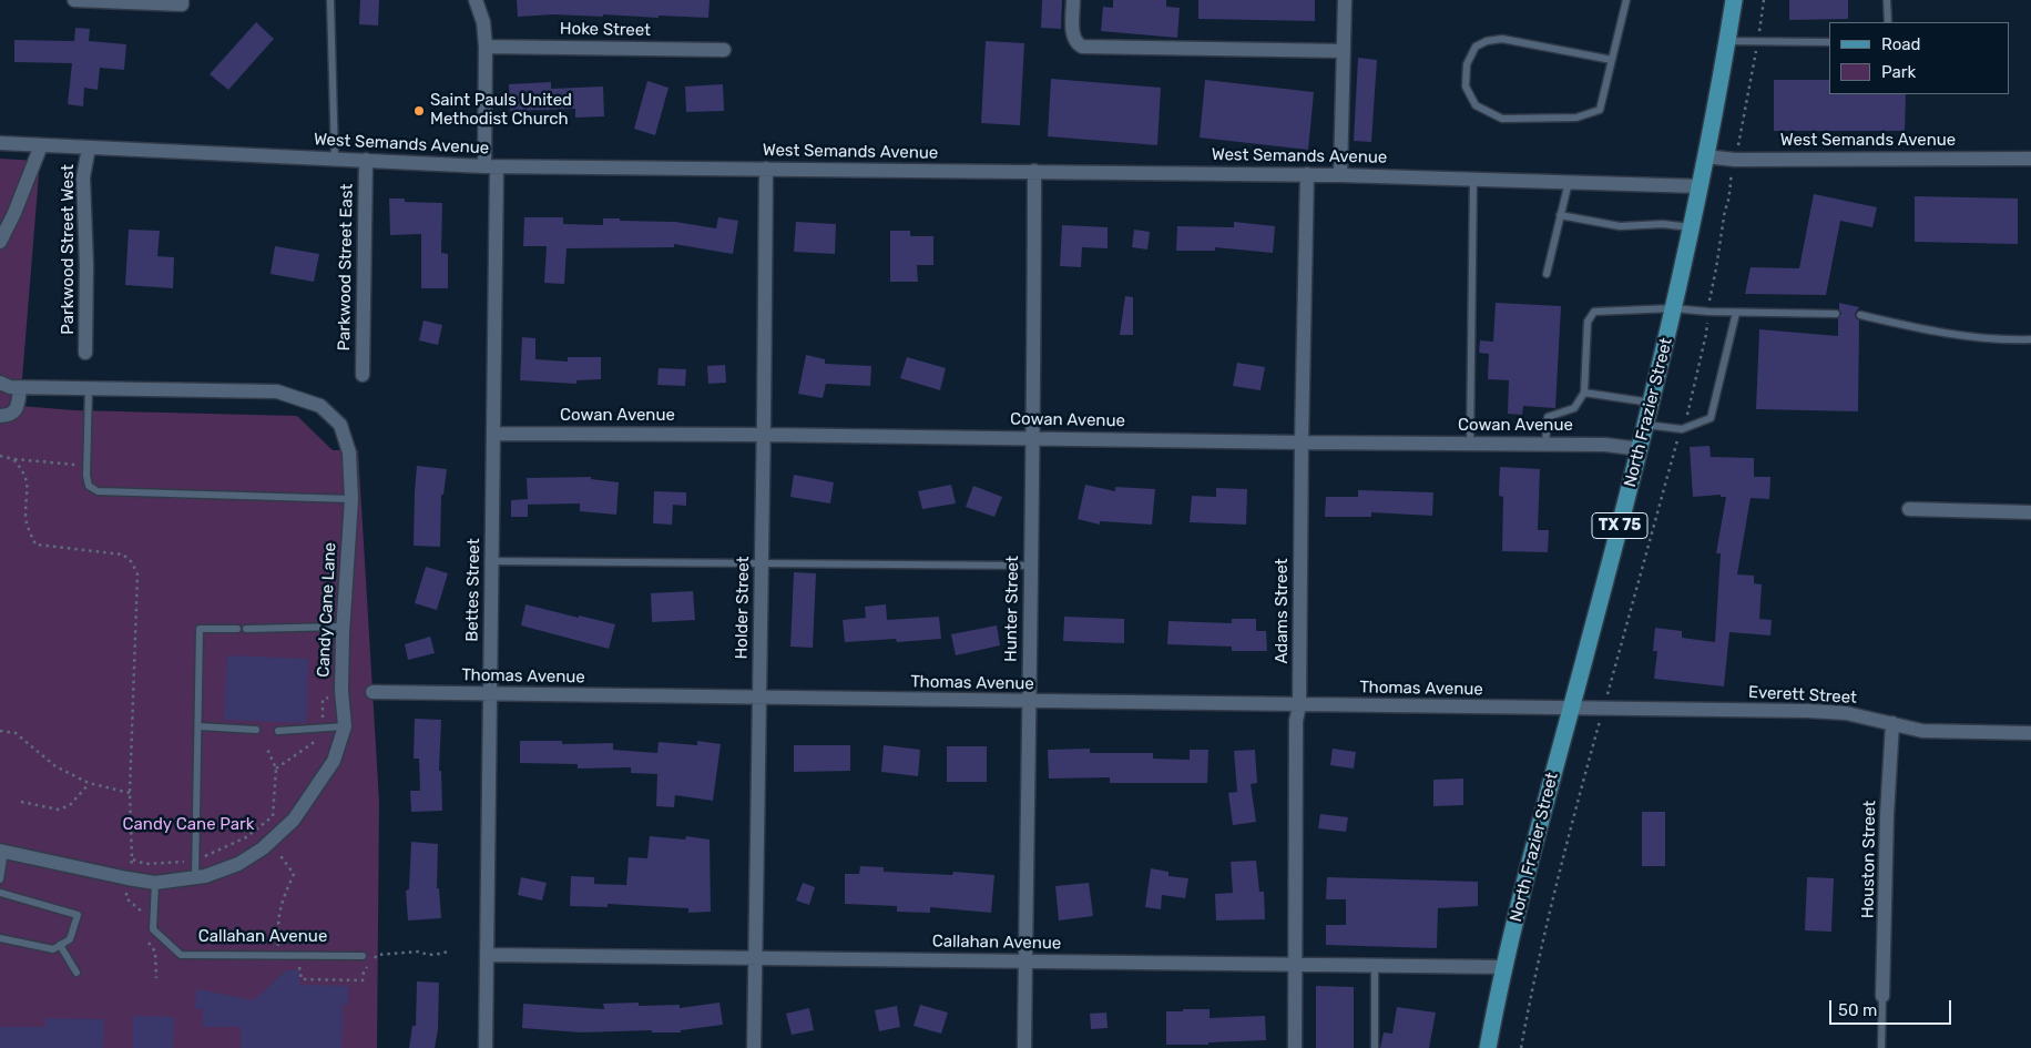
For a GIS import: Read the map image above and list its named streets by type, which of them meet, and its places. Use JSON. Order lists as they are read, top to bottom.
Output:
{
  "streets": {
    "main road": ["North Frazier Street", "TX 75"],
    "street": [
      "Hoke Street",
      "West Semands Avenue",
      "Parkwood Street West",
      "Parkwood Street East",
      "Cowan Avenue",
      "Bettes Street",
      "Holder Street",
      "Hunter Street",
      "Candy Cane Lane",
      "Adams Street",
      "Thomas Avenue",
      "Everett Street",
      "Houston Street",
      "Callahan Avenue"
    ]
  },
  "crossings": [
    ["Hoke Street", "Bettes Street"],
    ["West Semands Avenue", "Parkwood Street West"],
    ["West Semands Avenue", "Parkwood Street East"],
    ["West Semands Avenue", "North Frazier Street"],
    ["West Semands Avenue", "Bettes Street"],
    ["West Semands Avenue", "Holder Street"],
    ["West Semands Avenue", "Hunter Street"],
    ["West Semands Avenue", "Adams Street"],
    ["North Frazier Street", "Cowan Avenue"],
    ["North Frazier Street", "Thomas Avenue"],
    ["North Frazier Street", "Everett Street"],
    ["North Frazier Street", "Callahan Avenue"],
    ["Cowan Avenue", "Bettes Street"],
    ["Cowan Avenue", "Holder Street"],
    ["Cowan Avenue", "Hunter Street"],
    ["Cowan Avenue", "Adams Street"],
    ["Bettes Street", "Thomas Avenue"],
    ["Bettes Street", "Callahan Avenue"],
    ["Holder Street", "Thomas Avenue"],
    ["Holder Street", "Callahan Avenue"],
    ["Hunter Street", "Thomas Avenue"],
    ["Hunter Street", "Callahan Avenue"],
    ["Candy Cane Lane", "Callahan Avenue"],
    ["Adams Street", "Thomas Avenue"],
    ["Adams Street", "Callahan Avenue"],
    ["Thomas Avenue", "Everett Street"],
    ["Everett Street", "Houston Street"]
  ],
  "parks": ["Candy Cane Park"],
  "places": ["Saint Pauls United Methodist Church"],
  "legend": ["Road", "Park"],
  "scale_bar": "50 m"
}
